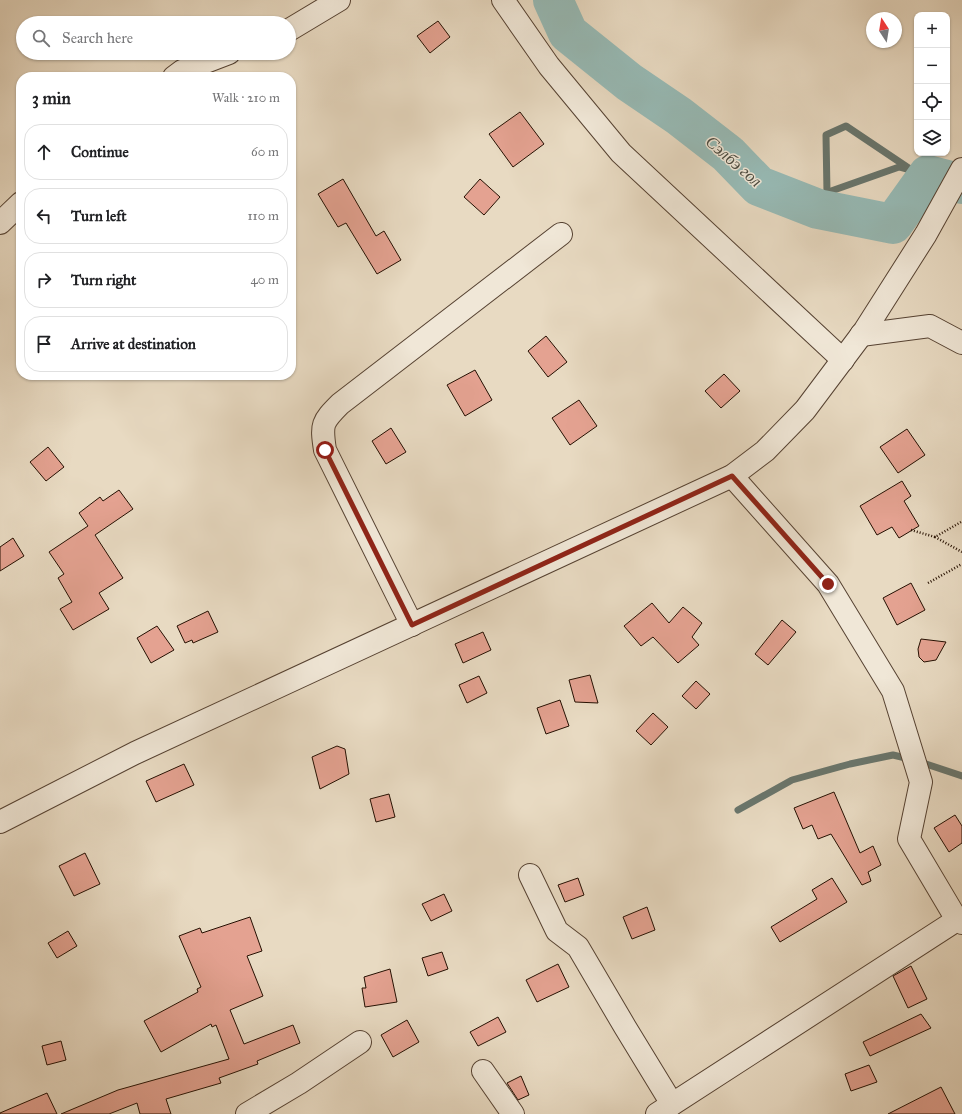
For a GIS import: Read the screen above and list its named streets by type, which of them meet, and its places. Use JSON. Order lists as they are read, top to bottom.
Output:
{
  "water": ["Сэлбэ гол"],
  "north": "top",
  "page": {
    "map_buttons": ["+", "−"],
    "search": "Search here",
    "heading": ["3 min", "Walk · 210 m"],
    "list": [
      ["Continue", "60 m"],
      ["Turn left", "110 m"],
      ["Turn right", "40 m"],
      "Arrive at destination"
    ]
  }
}
